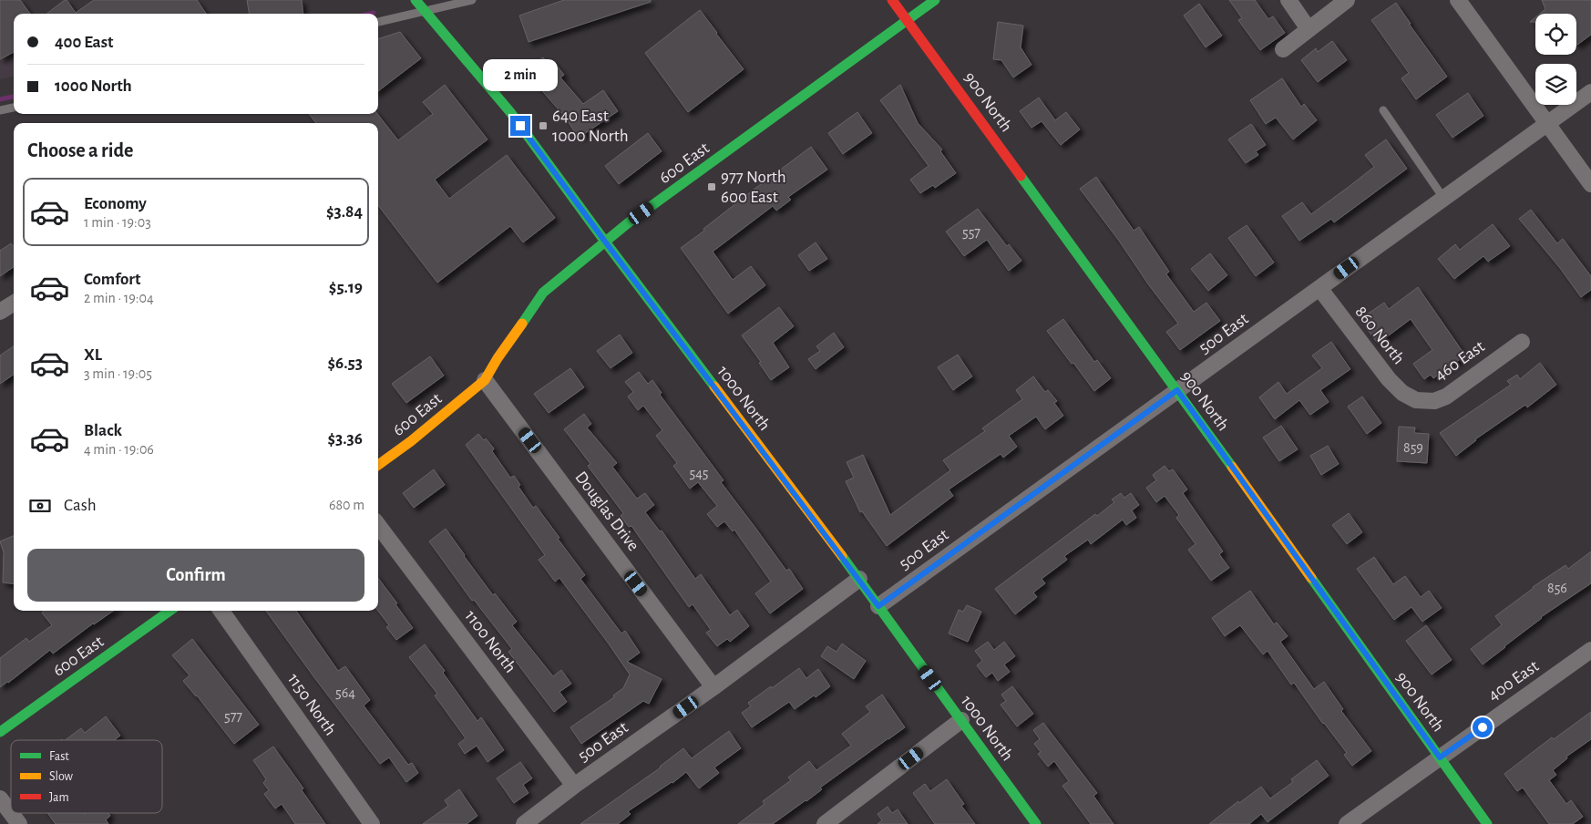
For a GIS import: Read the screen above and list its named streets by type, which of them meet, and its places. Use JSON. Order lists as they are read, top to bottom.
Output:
{
  "streets": {
    "street": [
      "900 North",
      "600 East",
      "500 East",
      "860 North",
      "460 East",
      "1000 North",
      "Douglas Drive",
      "1100 North",
      "400 East",
      "1150 North"
    ]
  },
  "crossings": [
    ["900 North", "600 East"],
    ["900 North", "500 East"],
    ["900 North", "400 East"],
    ["600 East", "1000 North"],
    ["600 East", "Douglas Drive"],
    ["500 East", "860 North"],
    ["500 East", "1000 North"],
    ["500 East", "Douglas Drive"],
    ["500 East", "1100 North"],
    ["860 North", "460 East"]
  ],
  "places": {
    "transit": ["640 East 1000 North", "977 North 600 East"]
  },
  "house_numbers": [
    "557",
    "859",
    "545",
    "856",
    "564",
    "577"
  ],
  "legend": ["Fast", "Slow", "Jam"],
  "page": {
    "banner": ["400 East", "1000 North"],
    "bubble": "2 min",
    "heading": "Choose a ride",
    "list": [
      {
        "name": "Economy",
        "note": "1 min · 19:03",
        "value": "$3.84"
      },
      {
        "name": "Comfort",
        "note": "2 min · 19:04",
        "value": "$5.19"
      },
      {
        "name": "XL",
        "note": "3 min · 19:05",
        "value": "$6.53"
      },
      {
        "name": "Black",
        "note": "4 min · 19:06",
        "value": "$3.36"
      }
    ],
    "pay": ["Cash", "680 m"],
    "buttons": "Confirm"
  }
}
